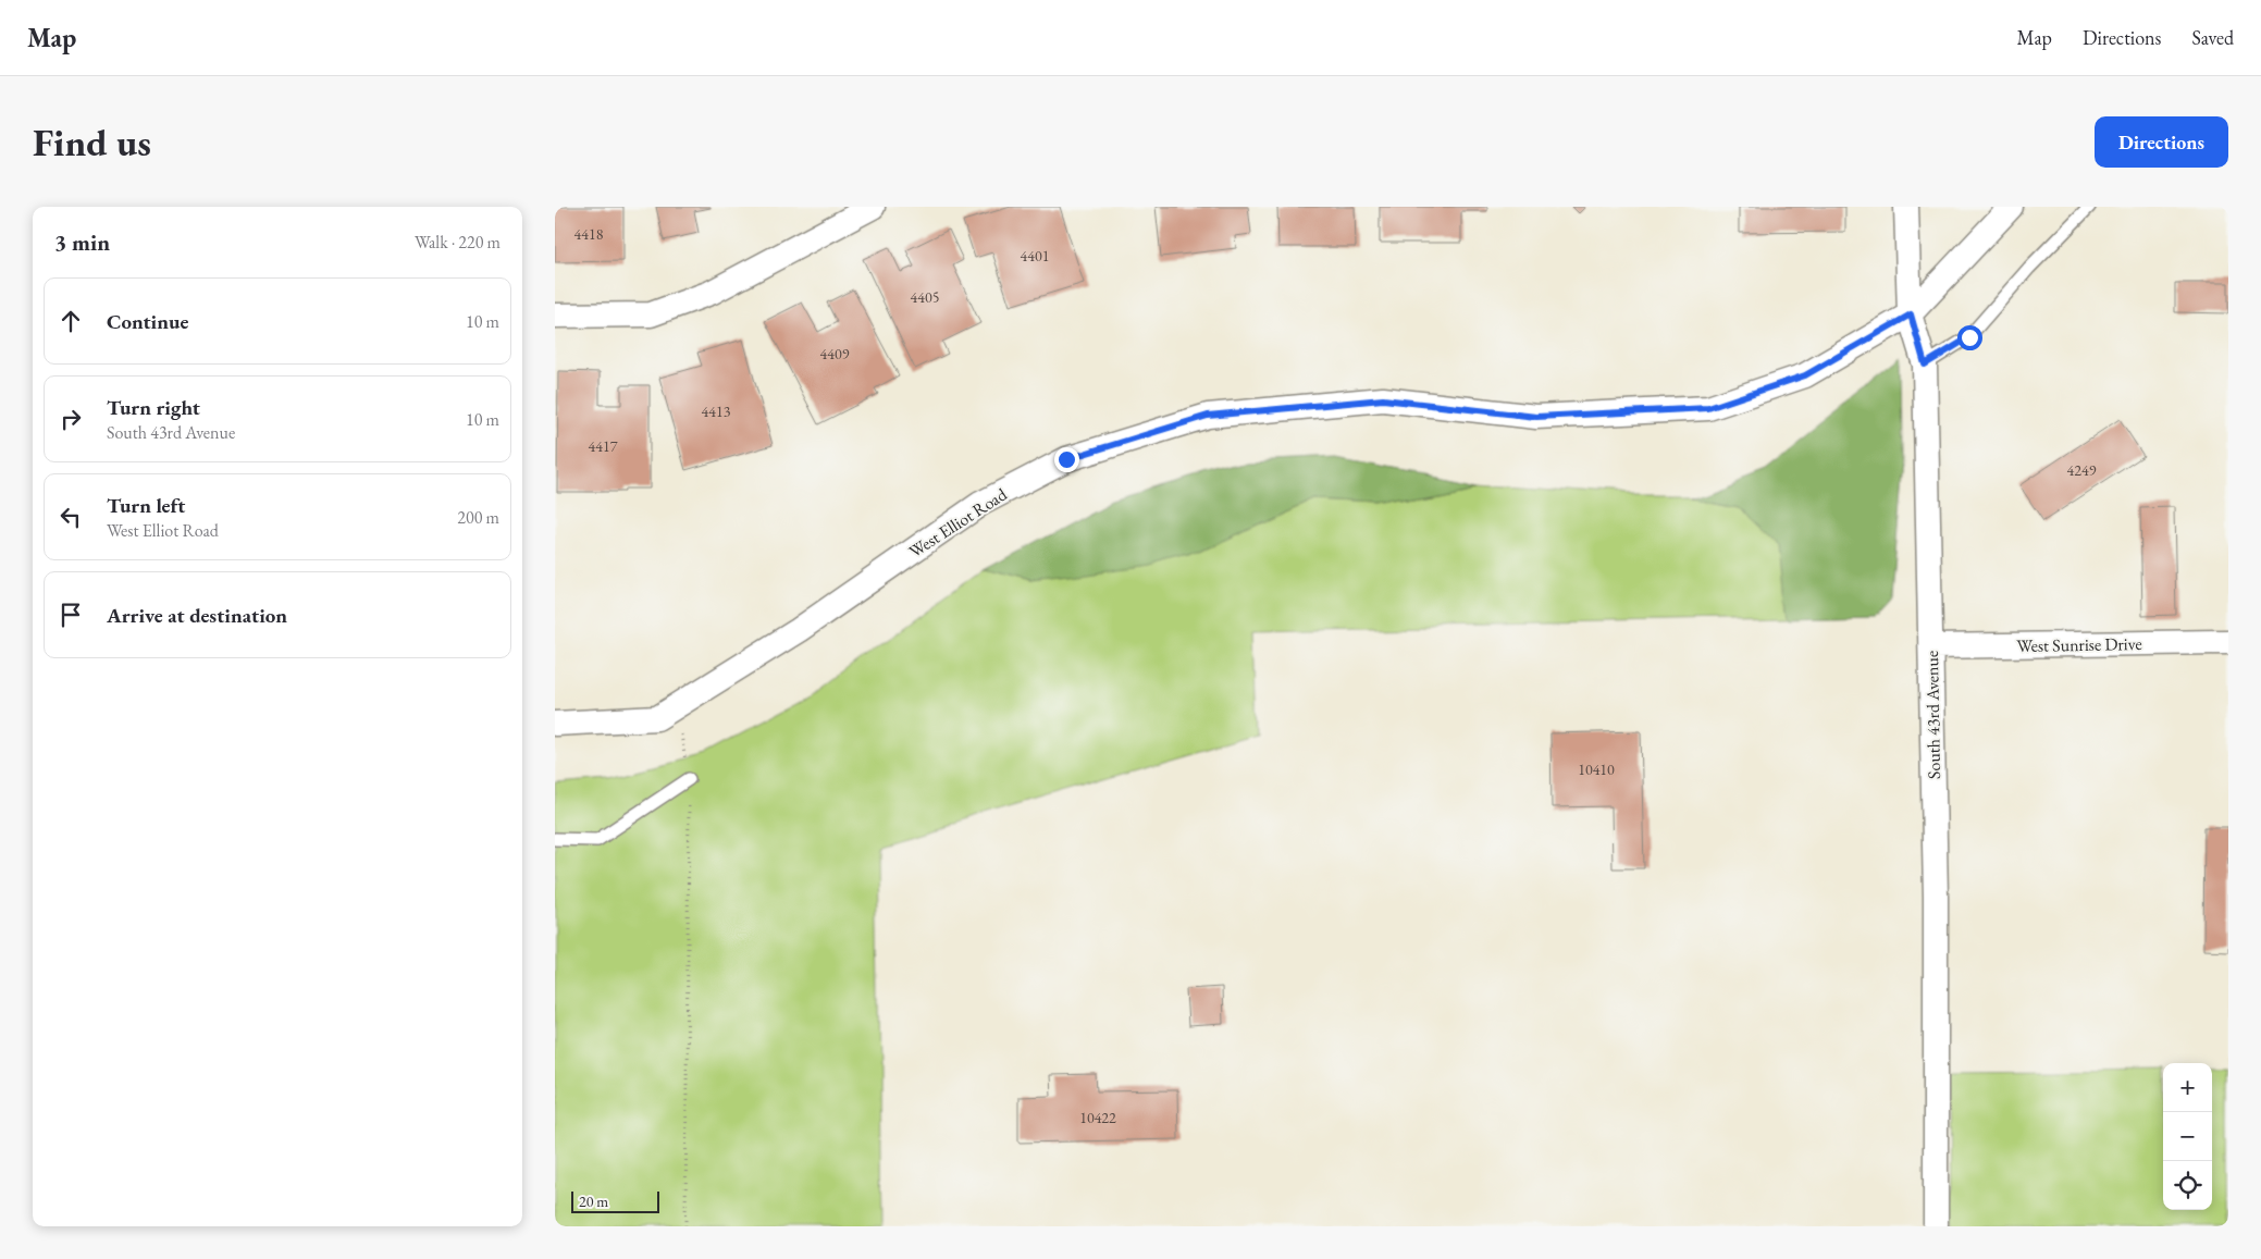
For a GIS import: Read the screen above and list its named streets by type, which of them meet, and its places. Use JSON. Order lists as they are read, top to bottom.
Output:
{
  "streets": {
    "street": ["West Elliot Road", "West Sunrise Drive", "South 43rd Avenue"]
  },
  "crossings": [
    ["West Elliot Road", "South 43rd Avenue"],
    ["West Sunrise Drive", "South 43rd Avenue"]
  ],
  "house_numbers": [
    "4418",
    "4401",
    "4405",
    "4409",
    "4413",
    "4417",
    "4249",
    "10410",
    "10422"
  ],
  "scale_bar": "20 m",
  "page": {
    "header": "Map",
    "nav": ["Map", "Directions", "Saved"],
    "buttons": "Directions",
    "title": "Find us",
    "heading": ["3 min", "Walk · 220 m"],
    "list": [
      ["Continue", "10 m"],
      ["Turn right", "South 43rd Avenue", "10 m"],
      ["Turn left", "West Elliot Road", "200 m"],
      "Arrive at destination"
    ],
    "map_buttons": ["+", "−"],
    "scale": "20 m"
  }
}
